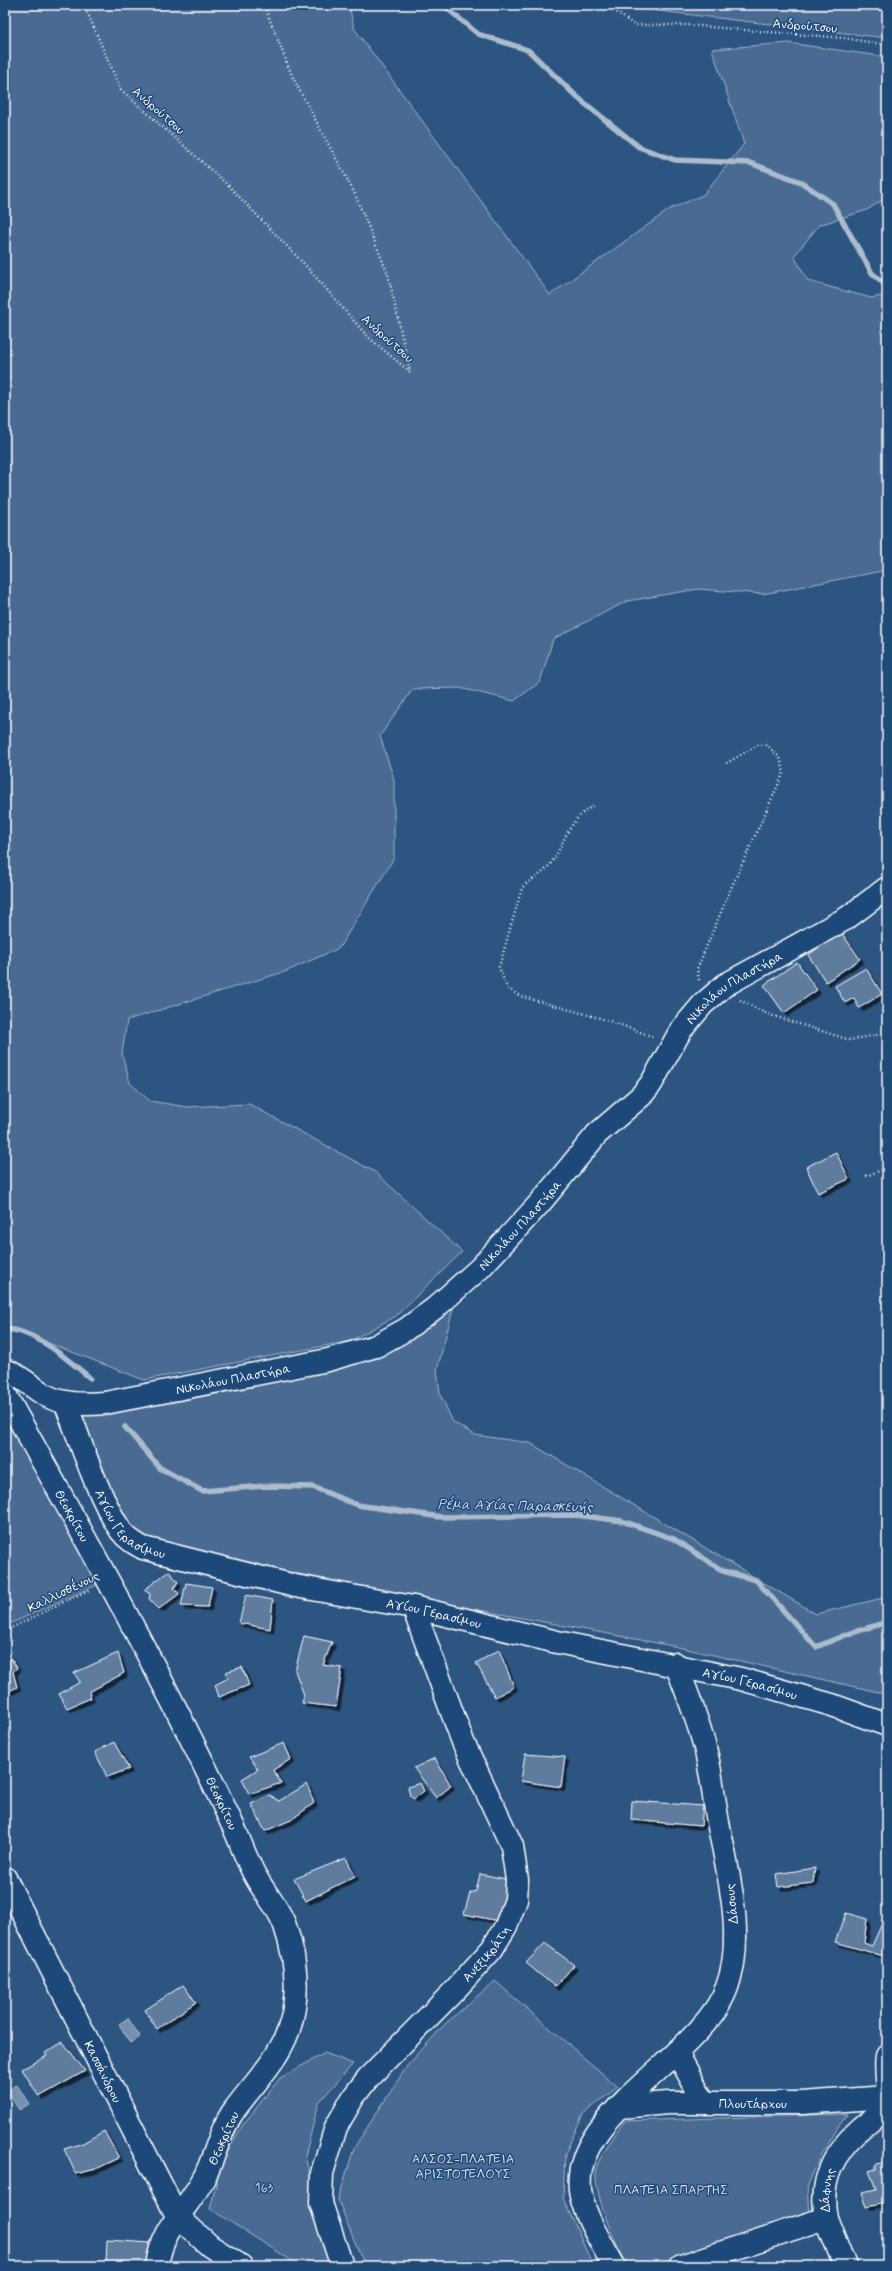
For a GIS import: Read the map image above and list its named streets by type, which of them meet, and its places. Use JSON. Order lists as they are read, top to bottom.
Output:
{
  "streets": {
    "street": [
      "Νικολάου Πλαστήρα",
      "Θεοκρίτου",
      "Αγίου Γερασίμου",
      "Δάσους",
      "Ανεξικράτη",
      "Κασσάνδρου",
      "Πλουτάρχου",
      "Δάφνης"
    ],
    "path": ["Ανδρούτσου", "Καλλισθένους"]
  },
  "crossings": [
    ["Νικολάου Πλαστήρα", "Αγίου Γερασίμου"],
    ["Θεοκρίτου", "Καλλισθένους"],
    ["Θεοκρίτου", "Κασσάνδρου"],
    ["Αγίου Γερασίμου", "Δάσους"],
    ["Αγίου Γερασίμου", "Ανεξικράτη"],
    ["Δάσους", "Πλουτάρχου"],
    ["Πλουτάρχου", "Δάφνης"]
  ],
  "water": ["Ρέμα Αγίας Παρασκευής"],
  "parks": ["ΑΛΣΟΣ-ΠΛΑΤΕΙΑ ΑΡΙΣΤΟΤΕΛΟΥΣ", "163", "ΠΛΑΤΕΙΑ ΣΠΑΡΤΗΣ"]
}
